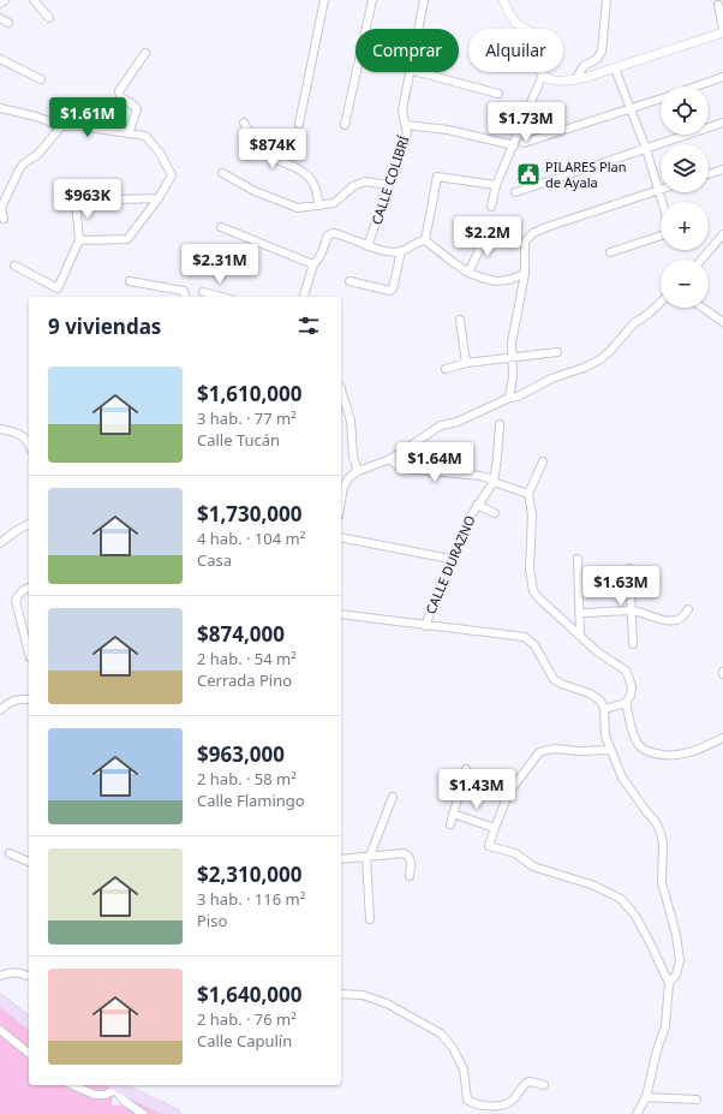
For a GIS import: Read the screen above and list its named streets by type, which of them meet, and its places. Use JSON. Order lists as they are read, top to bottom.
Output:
{
  "streets": {
    "street": ["CALLE COLIBRÍ", "CALLE DURAZNO"]
  },
  "places": {
    "public building": ["PILARES Plan de Ayala"]
  },
  "page": {
    "chip": ["Comprar", "Alquilar"],
    "map_buttons": ["+", "−"],
    "price": [
      "$1.61M",
      "$1.73M",
      "$874K",
      "$963K",
      "$2.2M",
      "$2.31M",
      "$1.64M",
      "$1.63M",
      "$1.43M"
    ],
    "heading": "9 viviendas",
    "list": [
      {
        "name": "$1,610,000",
        "note": "3 hab. · 77 m² · Calle Tucán"
      },
      {
        "name": "$1,730,000",
        "note": "4 hab. · 104 m² · Casa"
      },
      {
        "name": "$874,000",
        "note": "2 hab. · 54 m² · Cerrada Pino"
      },
      {
        "name": "$963,000",
        "note": "2 hab. · 58 m² · Calle Flamingo"
      },
      {
        "name": "$2,310,000",
        "note": "3 hab. · 116 m² · Piso"
      },
      {
        "name": "$1,640,000",
        "note": "2 hab. · 76 m² · Calle Capulín"
      }
    ]
  }
}
